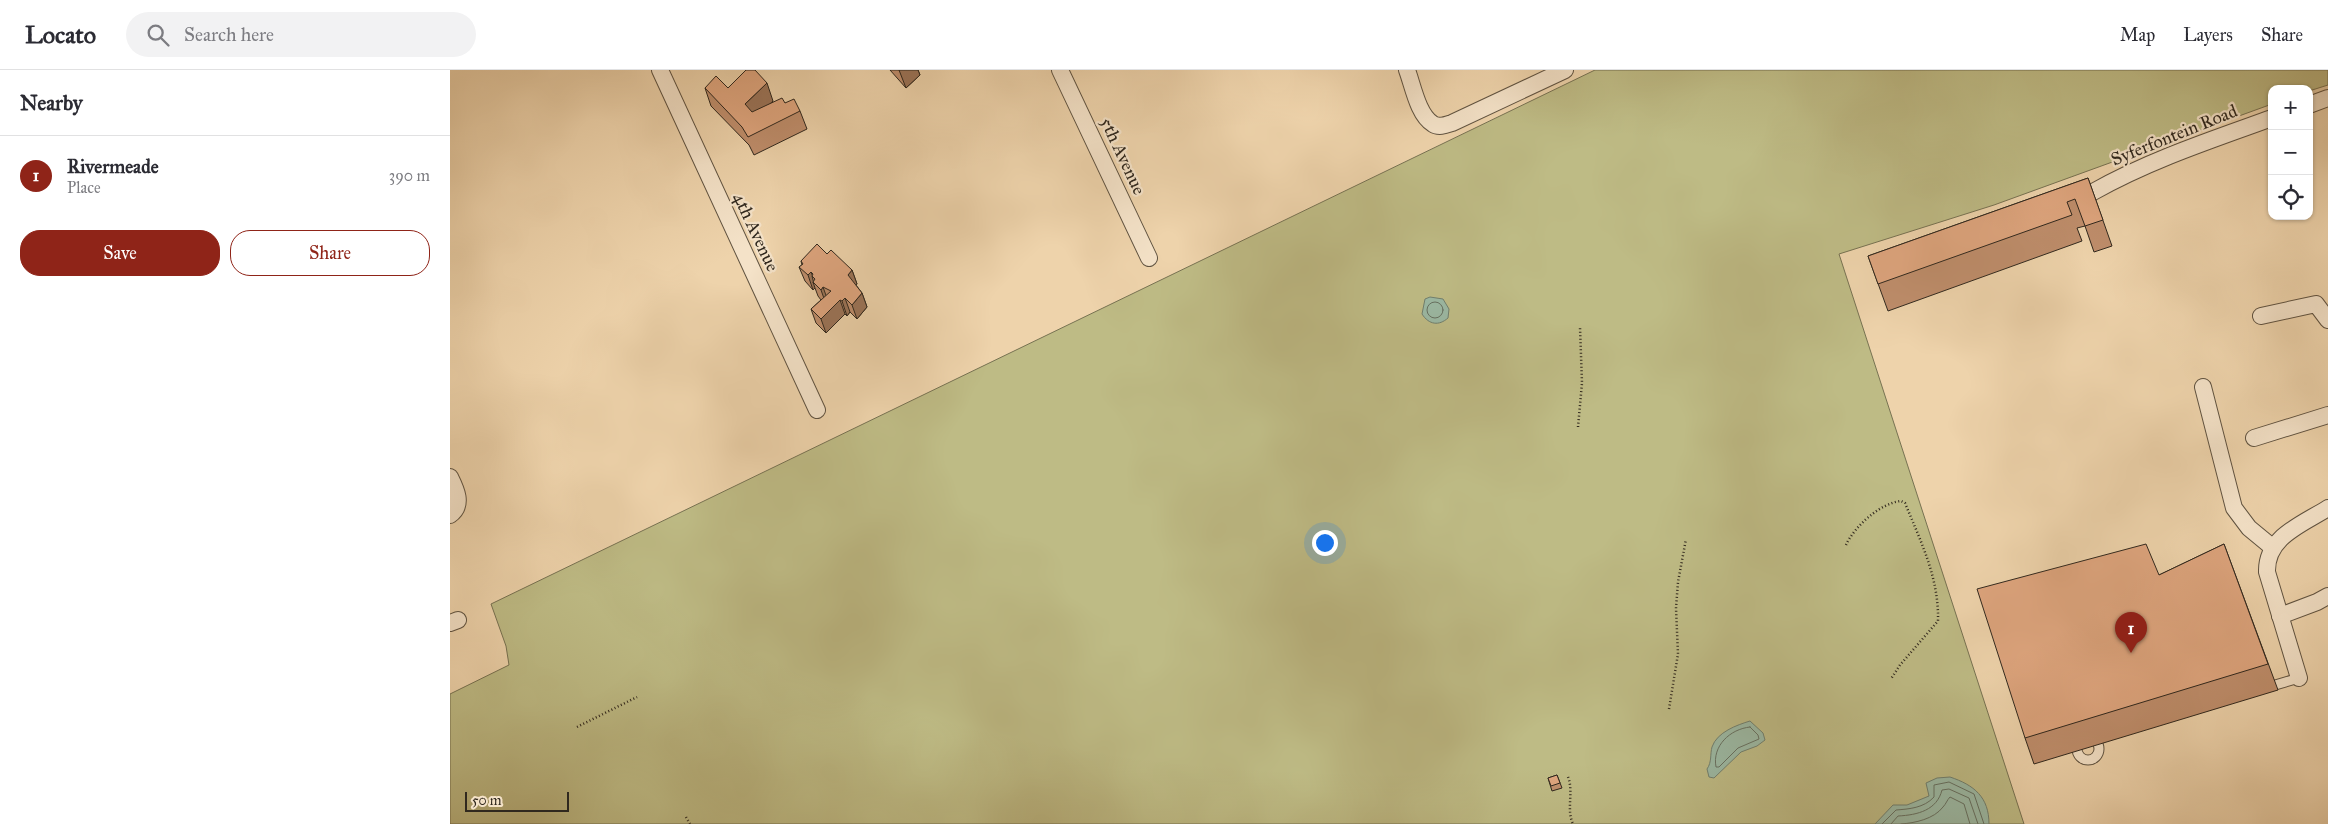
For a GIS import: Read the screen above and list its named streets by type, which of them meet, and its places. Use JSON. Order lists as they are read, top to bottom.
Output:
{
  "streets": {
    "street": ["Syferfontein Road", "5th Avenue", "4th Avenue"]
  },
  "scale_bar": "50 m",
  "page": {
    "header": "Locato",
    "search": "Search here",
    "nav": ["Map", "Layers", "Share"],
    "heading": "Nearby",
    "map_buttons": ["+", "−"],
    "list": [
      {
        "mark": "1",
        "name": "Rivermeade",
        "note": "Place",
        "value": "390 m"
      }
    ],
    "buttons": ["Save", "Share"],
    "pins": "1",
    "scale": "50 m"
  }
}
